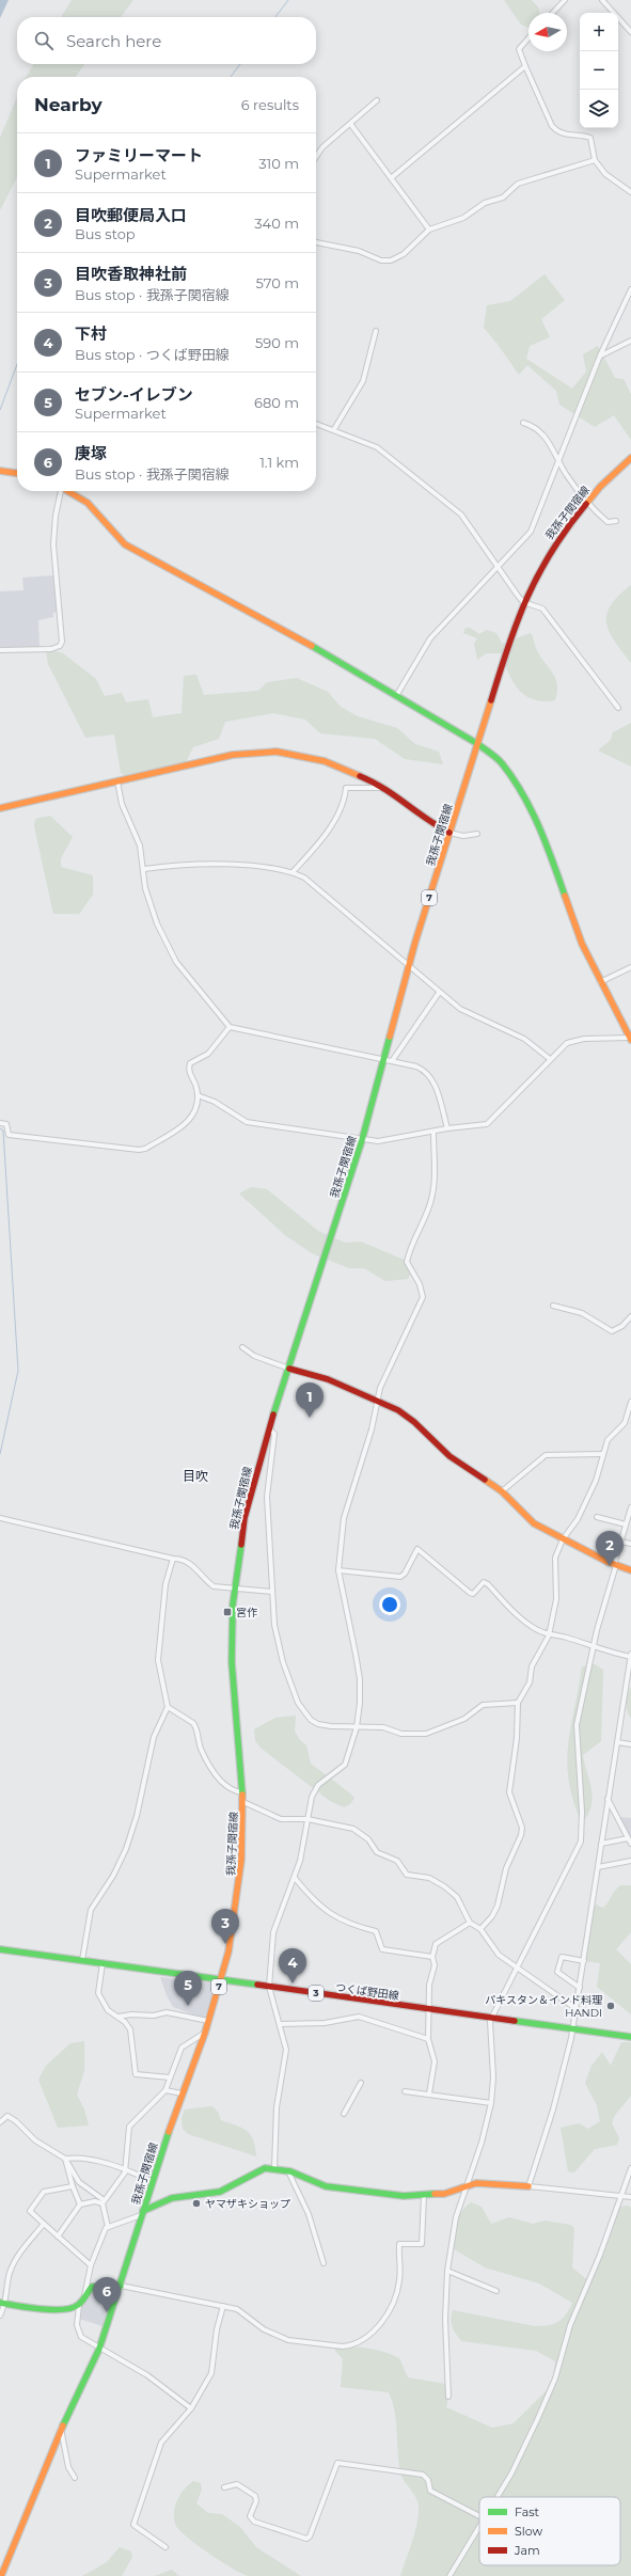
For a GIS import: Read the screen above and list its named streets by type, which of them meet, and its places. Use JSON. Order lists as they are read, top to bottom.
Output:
{
  "streets": {
    "main road": [
      "我孫子関宿線",
      "7",
      "つくば野田線",
      "3"
    ]
  },
  "crossings": [
    ["我孫子関宿線", "つくば野田線"]
  ],
  "districts": ["目吹"],
  "places": {
    "transit": ["宮作"],
    "other": ["パキスタン＆インド料理 HANDI", "ヤマザキショップ"]
  },
  "legend": ["Fast", "Slow", "Jam"],
  "north": "left",
  "page": {
    "map_buttons": ["+", "−"],
    "search": "Search here",
    "heading": ["Nearby", "6 results"],
    "list": [
      {
        "mark": "1",
        "name": "ファミリーマート",
        "note": "Supermarket",
        "value": "310 m"
      },
      {
        "mark": "2",
        "name": "目吹郵便局入口",
        "note": "Bus stop",
        "value": "340 m"
      },
      {
        "mark": "3",
        "name": "目吹香取神社前",
        "note": "Bus stop · 我孫子関宿線",
        "value": "570 m"
      },
      {
        "mark": "4",
        "name": "下村",
        "note": "Bus stop · つくば野田線",
        "value": "590 m"
      },
      {
        "mark": "5",
        "name": "セブン-イレブン",
        "note": "Supermarket",
        "value": "680 m"
      },
      {
        "mark": "6",
        "name": "庚塚",
        "note": "Bus stop · 我孫子関宿線",
        "value": "1.1 km"
      }
    ],
    "pins": [
      "1",
      "2",
      "3",
      "4",
      "5",
      "6"
    ]
  }
}
